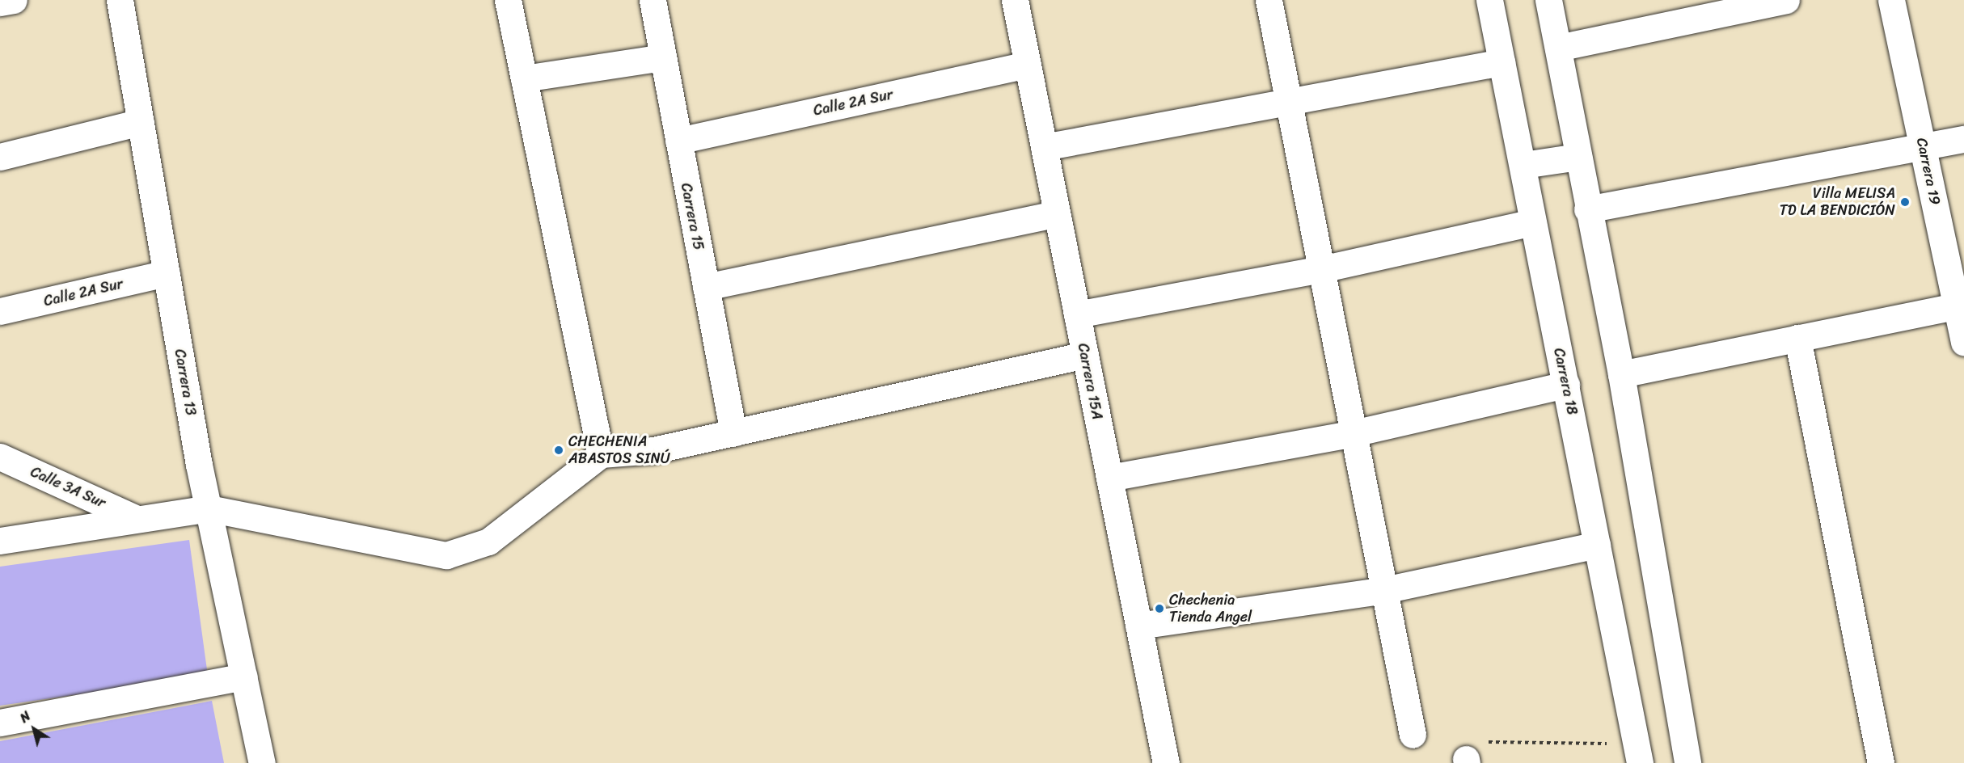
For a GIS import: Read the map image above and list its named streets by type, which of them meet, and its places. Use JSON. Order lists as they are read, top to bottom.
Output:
{
  "streets": {
    "street": [
      "Calle 2A Sur",
      "Carrera 19",
      "Carrera 15",
      "Carrera 15A",
      "Carrera 18",
      "Carrera 13",
      "Calle 3A Sur"
    ]
  },
  "crossings": [
    ["Calle 2A Sur", "Carrera 15"],
    ["Calle 2A Sur", "Carrera 15A"],
    ["Calle 2A Sur", "Carrera 13"]
  ],
  "places": ["Villa MELISA TD LA BENDICIÓN", "CHECHENIA ABASTOS SINÚ", "Chechenia Tienda Angel"],
  "north": "top left"
}
